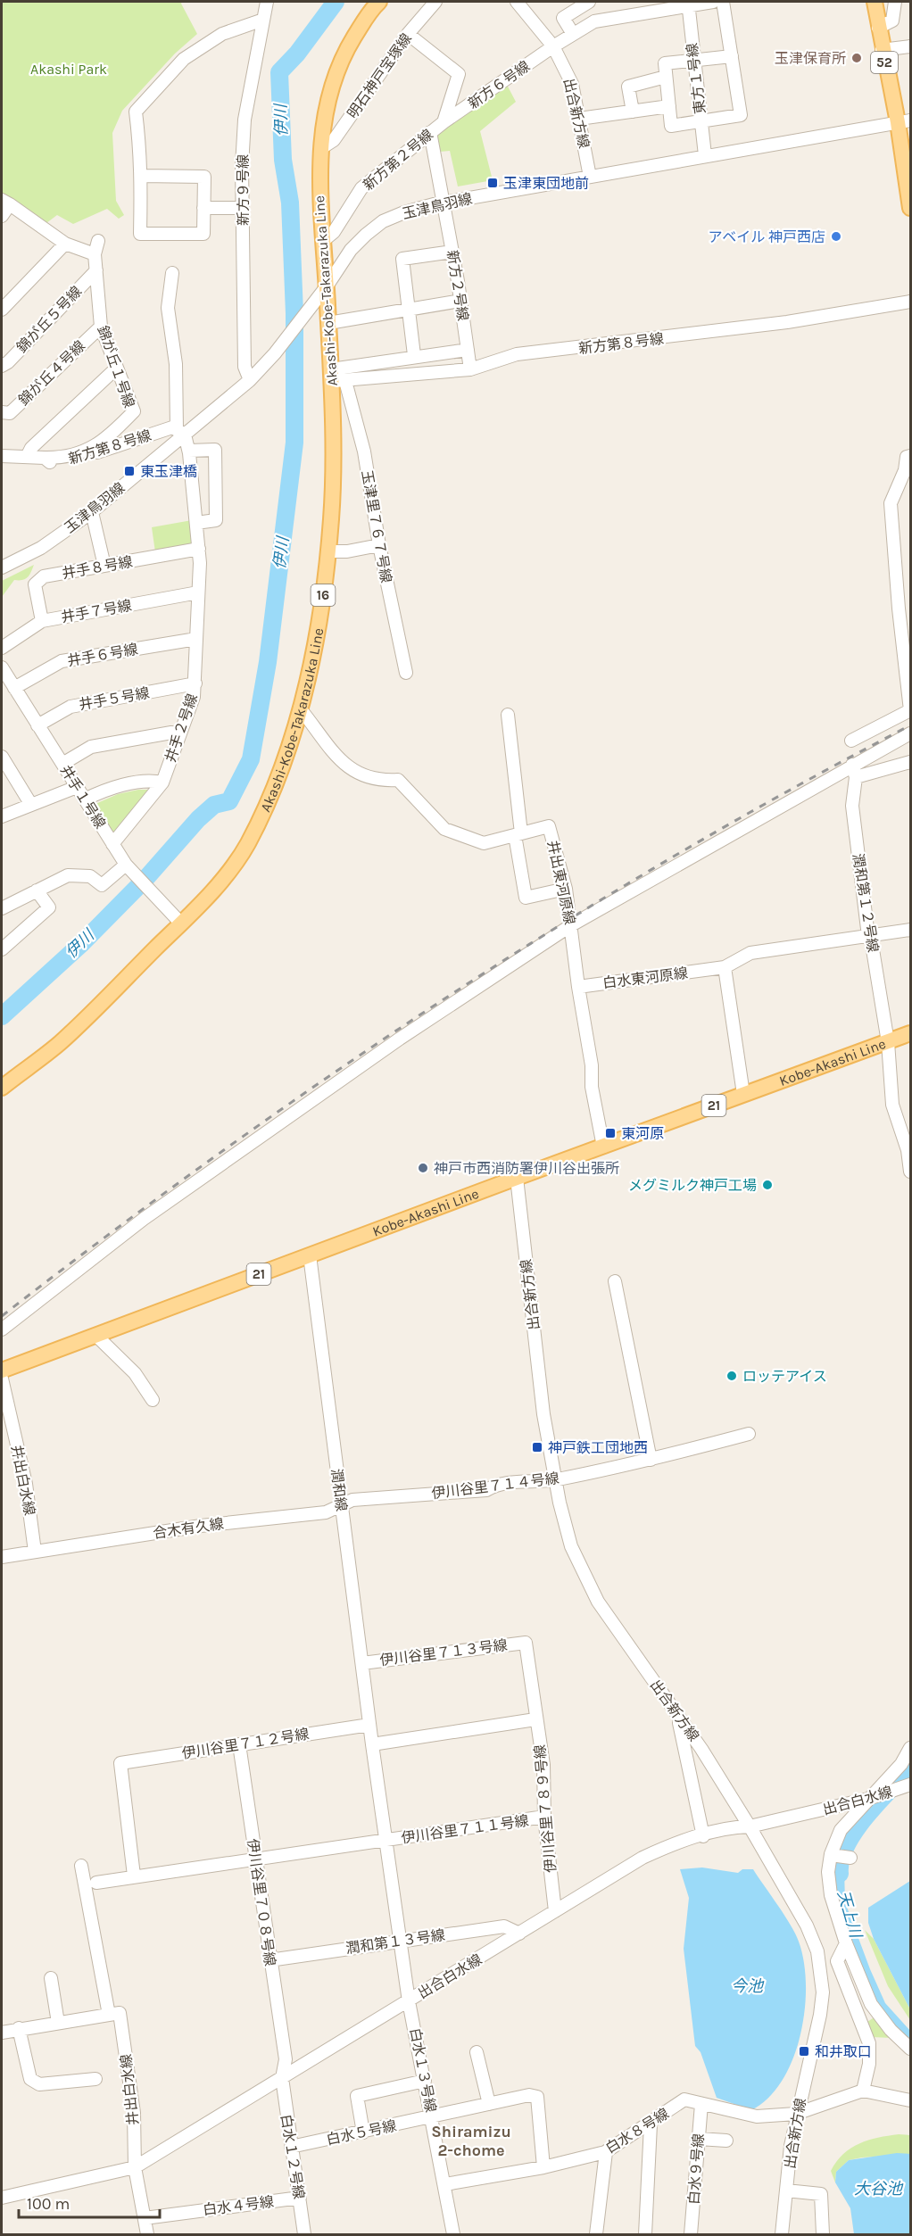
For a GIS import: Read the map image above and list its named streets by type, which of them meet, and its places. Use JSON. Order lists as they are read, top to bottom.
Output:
{
  "streets": {
    "main road": [
      "52",
      "Akashi-Kobe-Takarazuka Line",
      "16",
      "Kobe-Akashi Line",
      "21"
    ],
    "street": [
      "明石神戸宝塚線",
      "東方１号線",
      "新方６号線",
      "出合新方線",
      "新方第２号線",
      "新方９号線",
      "玉津鳥羽線",
      "新方２号線",
      "錦が丘５号線",
      "新方第８号線",
      "錦が丘１号線",
      "錦が丘４号線",
      "玉津里７６７号線",
      "井手８号線",
      "井手７号線",
      "井手６号線",
      "井手５号線",
      "井手２号線",
      "井手１号線",
      "井出東河原線",
      "潤和第１２号線",
      "白水東河原線",
      "井出白水線",
      "伊川谷里７１４号線",
      "潤和線",
      "合木有久線",
      "伊川谷里７１３号線",
      "伊川谷里７１２号線",
      "出合白水線",
      "伊川谷里７８９号線",
      "伊川谷里７１１号線",
      "伊川谷里７０８号線",
      "潤和第１３号線",
      "白水１３号線",
      "白水８号線",
      "白水５号線",
      "白水１２号線",
      "白水９号線",
      "白水４号線"
    ]
  },
  "crossings": [
    ["52", "玉津鳥羽線"],
    ["明石神戸宝塚線", "新方第２号線"],
    ["明石神戸宝塚線", "Akashi-Kobe-Takarazuka Line"],
    ["東方１号線", "新方６号線"],
    ["東方１号線", "玉津鳥羽線"],
    ["新方６号線", "出合新方線"],
    ["新方６号線", "新方第２号線"],
    ["出合新方線", "玉津鳥羽線"],
    ["出合新方線", "Kobe-Akashi Line"],
    ["出合新方線", "伊川谷里７１４号線"],
    ["出合新方線", "出合白水線"],
    ["出合新方線", "白水８号線"],
    ["新方第２号線", "新方２号線"],
    ["新方第２号線", "Akashi-Kobe-Takarazuka Line"],
    ["新方９号線", "玉津鳥羽線"],
    ["玉津鳥羽線", "新方２号線"],
    ["玉津鳥羽線", "Akashi-Kobe-Takarazuka Line"],
    ["玉津鳥羽線", "新方第８号線"],
    ["玉津鳥羽線", "井手２号線"],
    ["新方２号線", "新方第８号線"],
    ["Akashi-Kobe-Takarazuka Line", "新方第８号線"],
    ["Akashi-Kobe-Takarazuka Line", "玉津里７６７号線"],
    ["Akashi-Kobe-Takarazuka Line", "井手１号線"],
    ["Akashi-Kobe-Takarazuka Line", "井出東河原線"],
    ["錦が丘５号線", "錦が丘１号線"],
    ["新方第８号線", "錦が丘１号線"],
    ["新方第８号線", "玉津里７６７号線"],
    ["新方第８号線", "井手２号線"],
    ["錦が丘１号線", "錦が丘４号線"],
    ["井手８号線", "井手７号線"],
    ["井手８号線", "井手２号線"],
    ["井手７号線", "井手２号線"],
    ["井手６号線", "井手２号線"],
    ["井手６号線", "井手１号線"],
    ["井手５号線", "井手２号線"],
    ["井手５号線", "井手１号線"],
    ["井手２号線", "井手１号線"],
    ["井出東河原線", "白水東河原線"],
    ["潤和第１２号線", "白水東河原線"],
    ["潤和第１２号線", "Kobe-Akashi Line"],
    ["Kobe-Akashi Line", "潤和線"],
    ["井出白水線", "合木有久線"],
    ["井出白水線", "出合白水線"],
    ["井出白水線", "白水４号線"],
    ["伊川谷里７１４号線", "潤和線"],
    ["伊川谷里７１４号線", "合木有久線"],
    ["潤和線", "合木有久線"],
    ["潤和線", "伊川谷里７１３号線"],
    ["潤和線", "伊川谷里７１２号線"],
    ["潤和線", "伊川谷里７１１号線"],
    ["潤和線", "白水１３号線"],
    ["伊川谷里７１３号線", "伊川谷里７８９号線"],
    ["伊川谷里７１２号線", "伊川谷里７１１号線"],
    ["伊川谷里７１２号線", "伊川谷里７０８号線"],
    ["出合白水線", "伊川谷里７８９号線"],
    ["出合白水線", "伊川谷里７０８号線"],
    ["出合白水線", "潤和第１３号線"],
    ["出合白水線", "白水１３号線"],
    ["出合白水線", "白水１２号線"],
    ["伊川谷里７８９号線", "伊川谷里７１１号線"],
    ["伊川谷里７１１号線", "伊川谷里７０８号線"],
    ["伊川谷里７１１号線", "白水１３号線"],
    ["伊川谷里７０８号線", "潤和第１３号線"],
    ["伊川谷里７０８号線", "白水１２号線"],
    ["潤和第１３号線", "白水１３号線"],
    ["白水１３号線", "白水８号線"],
    ["白水１３号線", "白水５号線"],
    ["白水８号線", "白水５号線"],
    ["白水８号線", "白水９号線"],
    ["白水５号線", "白水１２号線"],
    ["白水１２号線", "白水４号線"]
  ],
  "districts": ["Shiramizu 2-chome"],
  "water": [
    "伊川",
    "天上川",
    "今池",
    "大谷池"
  ],
  "parks": ["Akashi Park"],
  "places": {
    "other": [
      "玉津保育所",
      "アベイル 神戸西店",
      "神戸市西消防署伊川谷出張所",
      "メグミルク神戸工場",
      "ロッテアイス"
    ],
    "transit": [
      "玉津東団地前",
      "東玉津橋",
      "東河原",
      "神戸鉄工団地西",
      "和井取口"
    ]
  },
  "scale_bar": "100 m"
}
